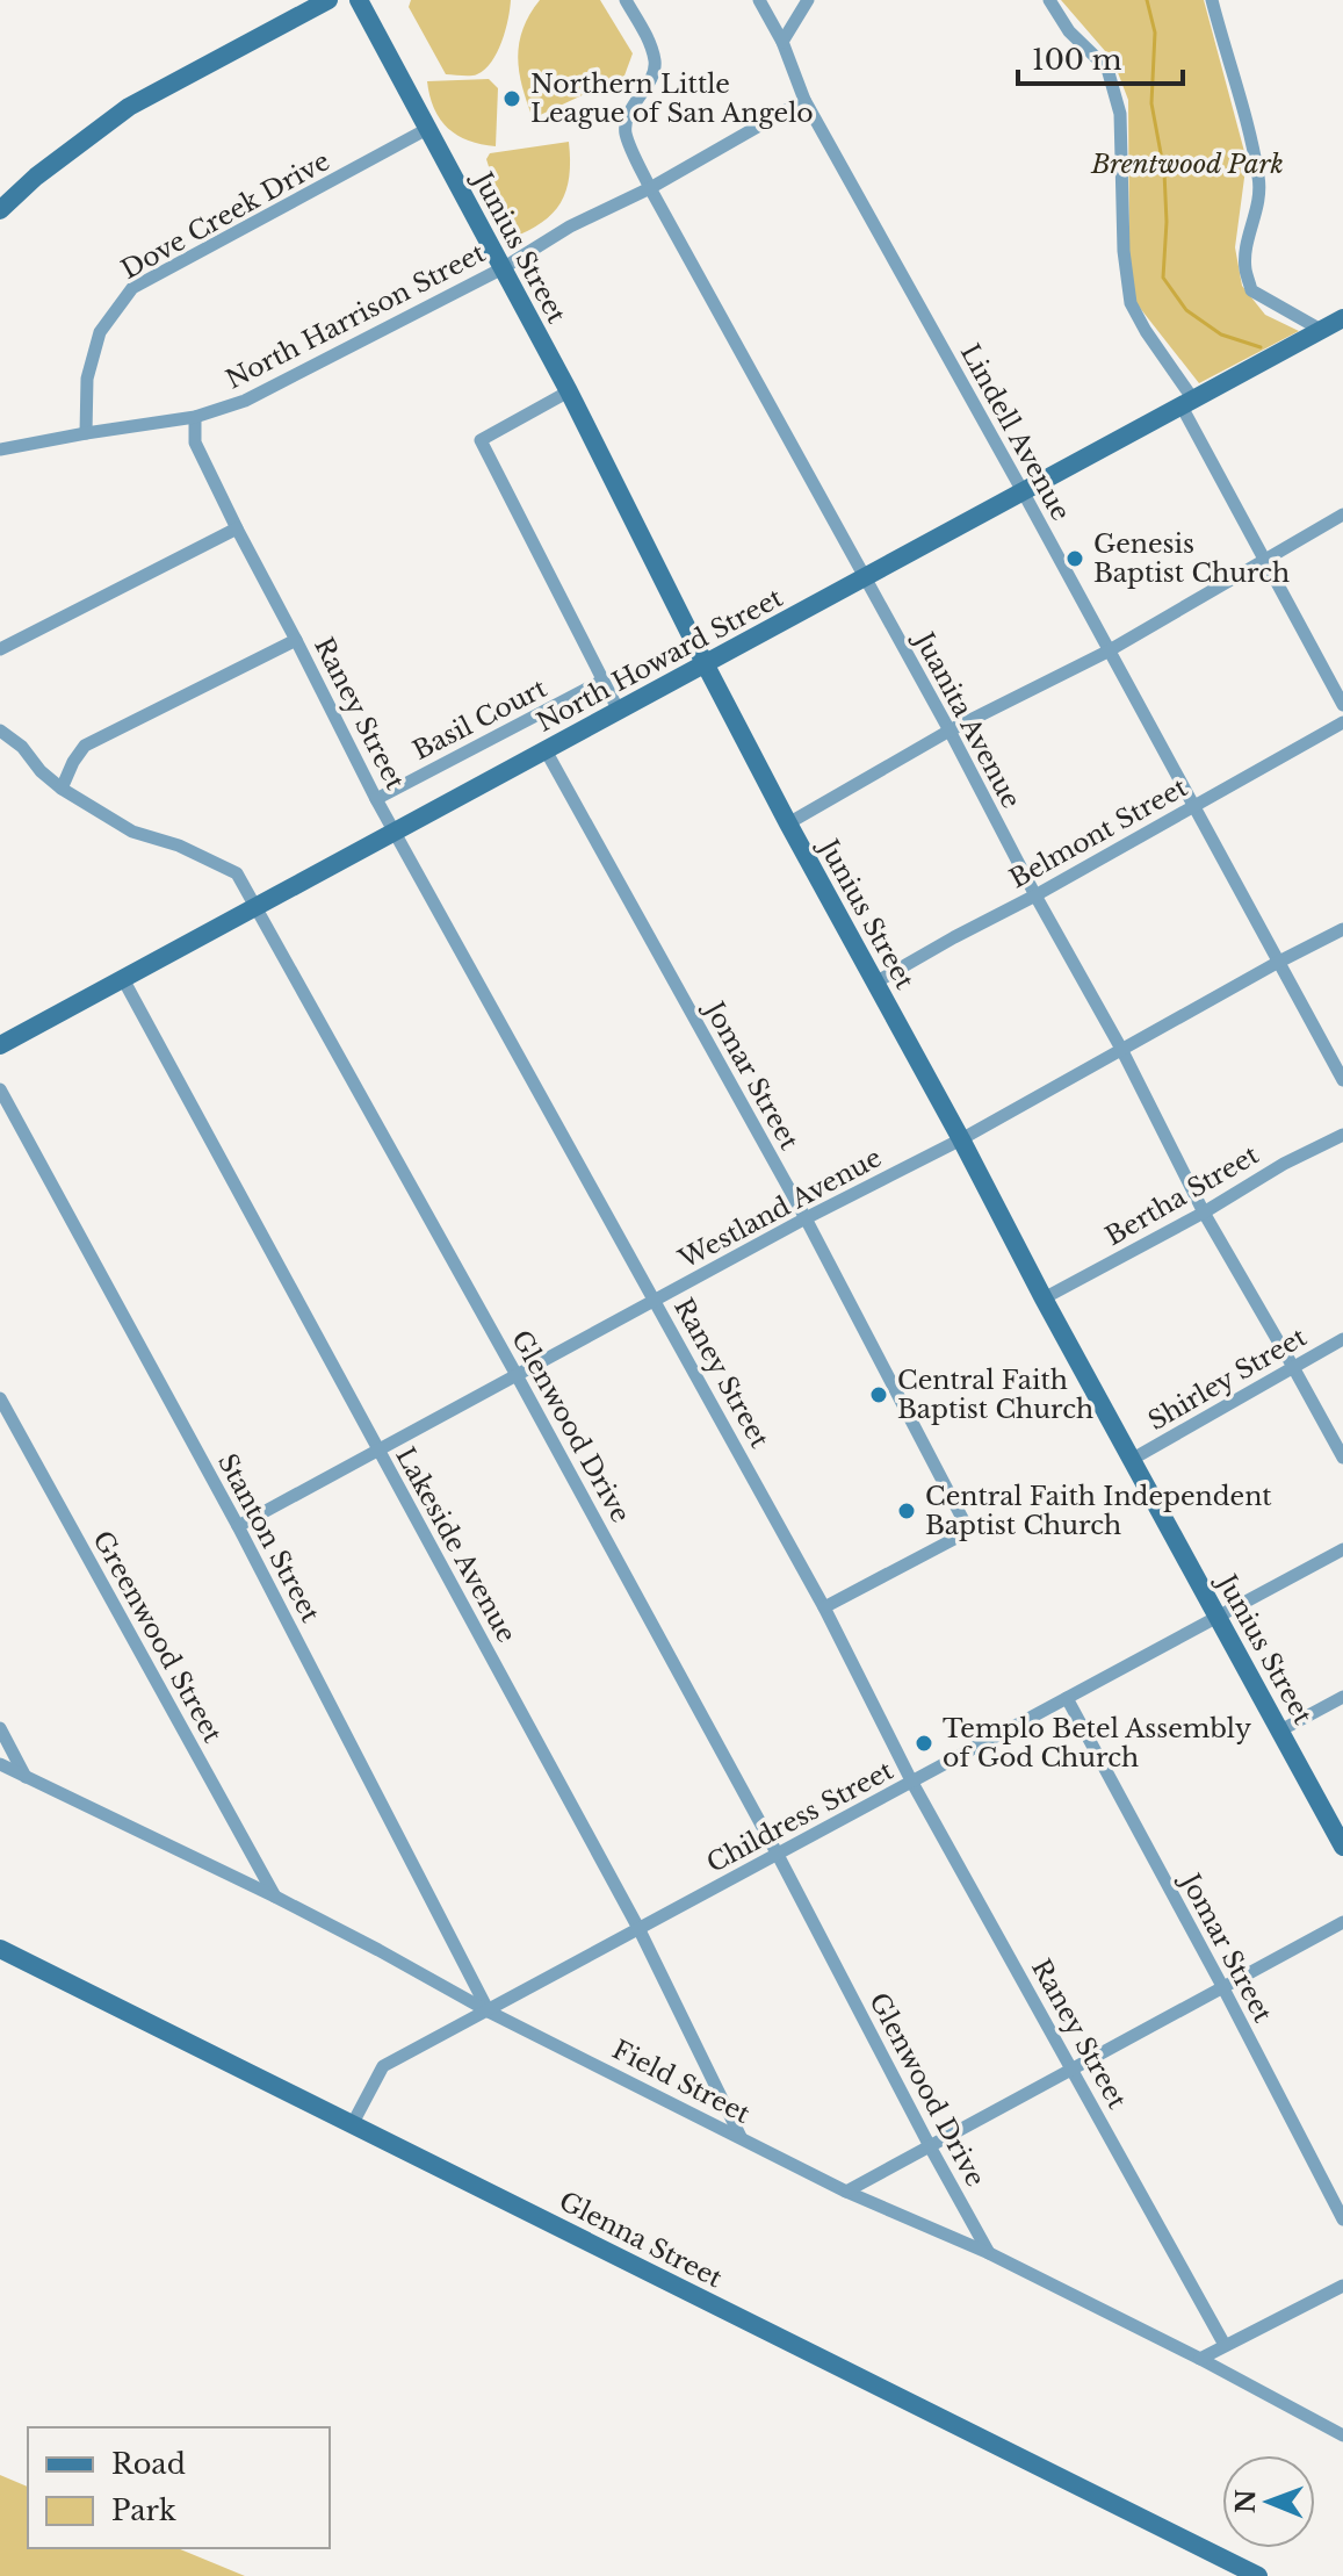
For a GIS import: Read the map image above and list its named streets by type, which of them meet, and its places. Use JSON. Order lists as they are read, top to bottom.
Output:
{
  "streets": {
    "street": [
      "Dove Creek Drive",
      "Junius Street",
      "North Harrison Street",
      "Lindell Avenue",
      "North Howard Street",
      "Raney Street",
      "Basil Court",
      "Juanita Avenue",
      "Belmont Street",
      "Jomar Street",
      "Bertha Street",
      "Westland Avenue",
      "Shirley Street",
      "Glenwood Drive",
      "Stanton Street",
      "Lakeside Avenue",
      "Greenwood Street",
      "Childress Street",
      "Field Street",
      "Glenna Street"
    ]
  },
  "crossings": [
    ["Dove Creek Drive", "Junius Street"],
    ["Dove Creek Drive", "North Harrison Street"],
    ["Junius Street", "North Harrison Street"],
    ["Junius Street", "North Howard Street"],
    ["Junius Street", "Belmont Street"],
    ["Junius Street", "Bertha Street"],
    ["Junius Street", "Westland Avenue"],
    ["Junius Street", "Shirley Street"],
    ["Junius Street", "Childress Street"],
    ["North Harrison Street", "Lindell Avenue"],
    ["North Harrison Street", "Raney Street"],
    ["North Harrison Street", "Juanita Avenue"],
    ["Lindell Avenue", "North Howard Street"],
    ["Lindell Avenue", "Belmont Street"],
    ["Lindell Avenue", "Westland Avenue"],
    ["North Howard Street", "Raney Street"],
    ["North Howard Street", "Juanita Avenue"],
    ["North Howard Street", "Jomar Street"],
    ["North Howard Street", "Glenwood Drive"],
    ["North Howard Street", "Lakeside Avenue"],
    ["Raney Street", "Basil Court"],
    ["Raney Street", "Jomar Street"],
    ["Raney Street", "Westland Avenue"],
    ["Raney Street", "Childress Street"],
    ["Juanita Avenue", "Belmont Street"],
    ["Juanita Avenue", "Bertha Street"],
    ["Juanita Avenue", "Westland Avenue"],
    ["Juanita Avenue", "Shirley Street"],
    ["Jomar Street", "Westland Avenue"],
    ["Jomar Street", "Childress Street"],
    ["Westland Avenue", "Glenwood Drive"],
    ["Westland Avenue", "Stanton Street"],
    ["Westland Avenue", "Lakeside Avenue"],
    ["Glenwood Drive", "Childress Street"],
    ["Glenwood Drive", "Field Street"],
    ["Stanton Street", "Childress Street"],
    ["Stanton Street", "Field Street"],
    ["Lakeside Avenue", "Childress Street"],
    ["Lakeside Avenue", "Field Street"],
    ["Greenwood Street", "Field Street"],
    ["Childress Street", "Field Street"],
    ["Childress Street", "Glenna Street"]
  ],
  "parks": ["Brentwood Park"],
  "places": [
    "Northern Little League of San Angelo",
    "Genesis Baptist Church",
    "Central Faith Baptist Church",
    "Central Faith Independent Baptist Church",
    "Templo Betel Assembly of God Church"
  ],
  "legend": ["Road", "Park"],
  "scale_bar": "100 m",
  "north": "left"
}
